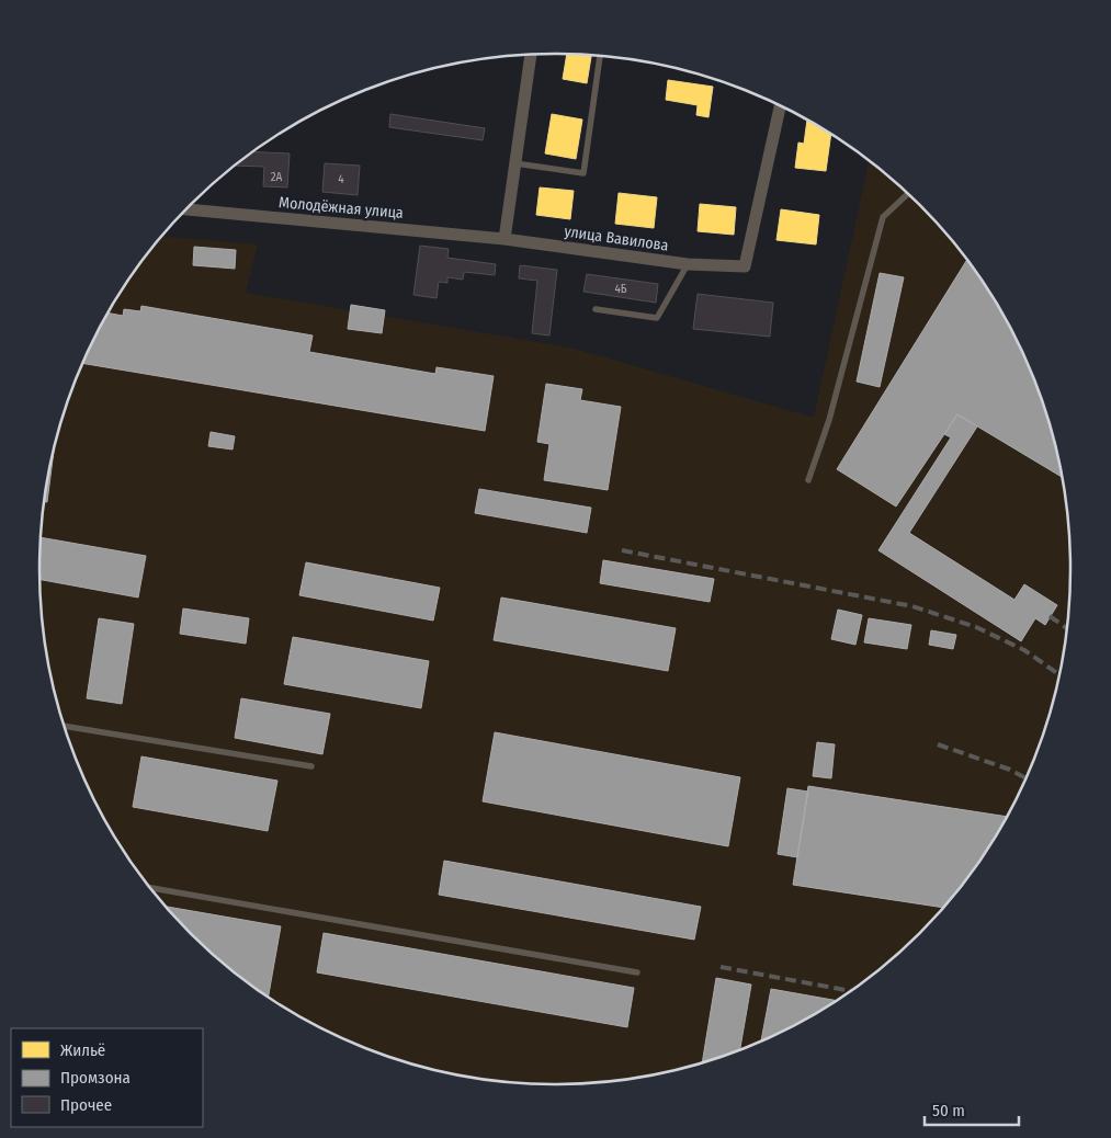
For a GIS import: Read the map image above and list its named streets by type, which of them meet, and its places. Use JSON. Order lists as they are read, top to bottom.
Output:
{
  "streets": {
    "street": ["Молодёжная улица", "улица Вавилова"]
  },
  "crossings": [
    ["Молодёжная улица", "улица Вавилова"]
  ],
  "house_numbers": ["2А", "4", "4Б"],
  "legend": ["Жильё", "Промзона", "Прочее"],
  "scale_bar": "50 m"
}
